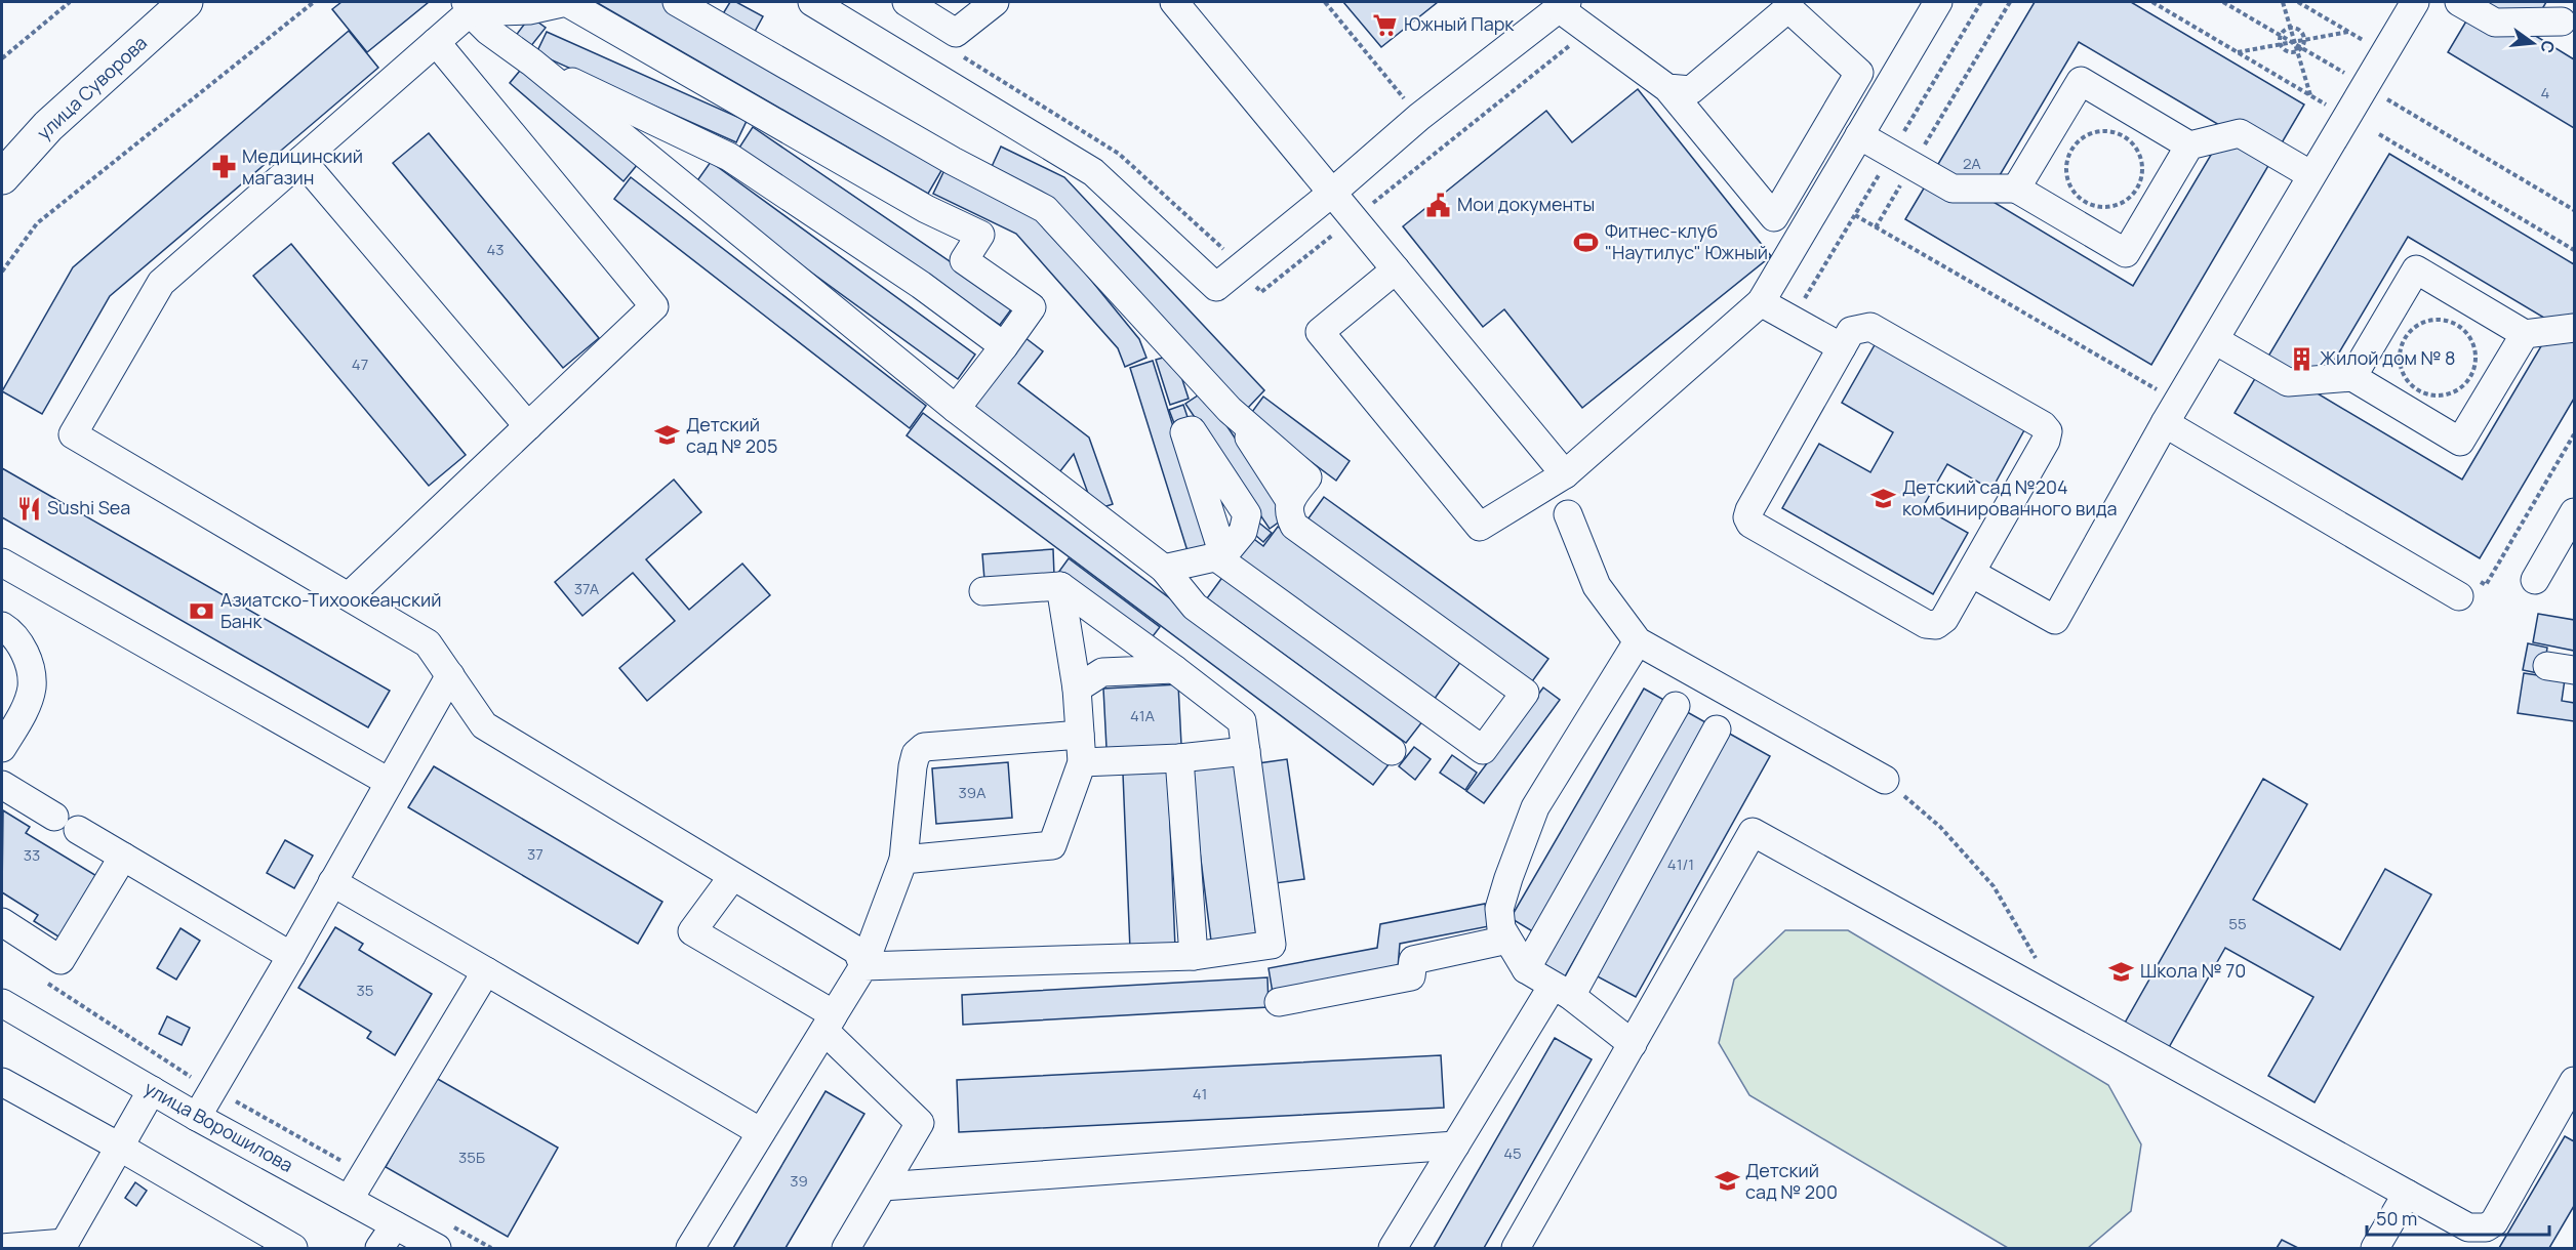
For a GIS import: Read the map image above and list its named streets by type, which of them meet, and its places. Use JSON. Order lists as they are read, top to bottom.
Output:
{
  "streets": {
    "main road": ["улица Суворова"],
    "street": ["улица Ворошилова"]
  },
  "places": {
    "supermarket": ["Южный Парк"],
    "pharmacy": ["Медицинский магазин"],
    "public building": ["Мои документы"],
    "sports": ["Фитнес-клуб \"Наутилус\" Южный"],
    "building": ["Жилой дом № 8"],
    "school or university": [
      "Детский сад № 205",
      "Детский сад №204 комбинированного вида",
      "Школа № 70",
      "Детский сад № 200"
    ],
    "restaurant": ["Sushi Sea"],
    "bank": ["Азиатско-Тихоокеанский Банк"]
  },
  "house_numbers": [
    "4",
    "2А",
    "43",
    "47",
    "37А",
    "41А",
    "39А",
    "37",
    "33",
    "41/1",
    "55",
    "35",
    "41",
    "45",
    "35Б",
    "39"
  ],
  "scale_bar": "50 m",
  "north": "right"
}
